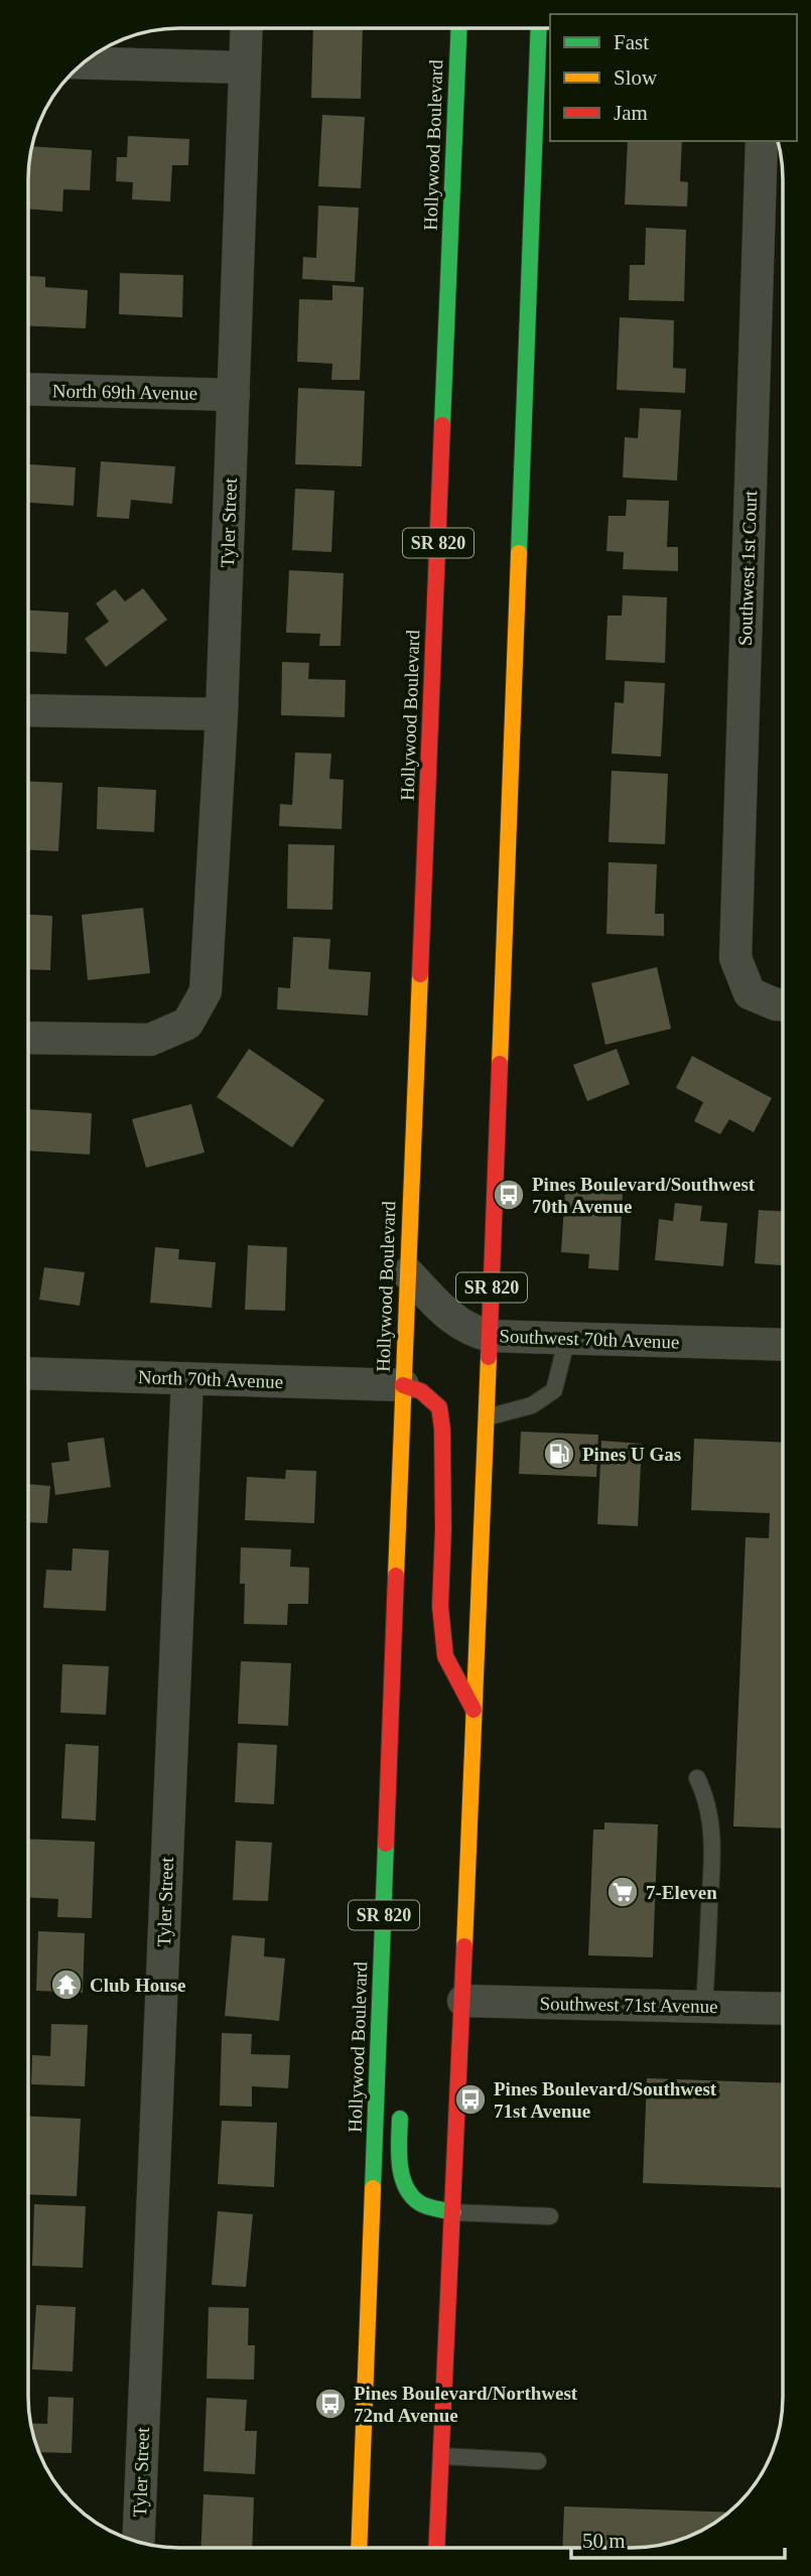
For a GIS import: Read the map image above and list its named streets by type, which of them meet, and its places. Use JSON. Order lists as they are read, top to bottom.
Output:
{
  "streets": {
    "highway": ["Hollywood Boulevard", "SR 820"],
    "street": [
      "North 69th Avenue",
      "Tyler Street",
      "Southwest 1st Court",
      "Southwest 70th Avenue",
      "North 70th Avenue",
      "Southwest 71st Avenue"
    ]
  },
  "crossings": [
    ["Hollywood Boulevard", "Southwest 70th Avenue"],
    ["Hollywood Boulevard", "North 70th Avenue"],
    ["North 69th Avenue", "Tyler Street"],
    ["Tyler Street", "North 70th Avenue"],
    ["SR 820", "Southwest 70th Avenue"],
    ["SR 820", "Southwest 71st Avenue"]
  ],
  "places": {
    "bus stop": ["Pines Boulevard/Southwest 70th Avenue", "Pines Boulevard/Southwest 71st Avenue", "Pines Boulevard/Northwest 72nd Avenue"],
    "fuel station": ["Pines U Gas"],
    "supermarket": ["7-Eleven"],
    "temple": ["Club House"]
  },
  "legend": ["Fast", "Slow", "Jam"],
  "scale_bar": "50 m"
}
